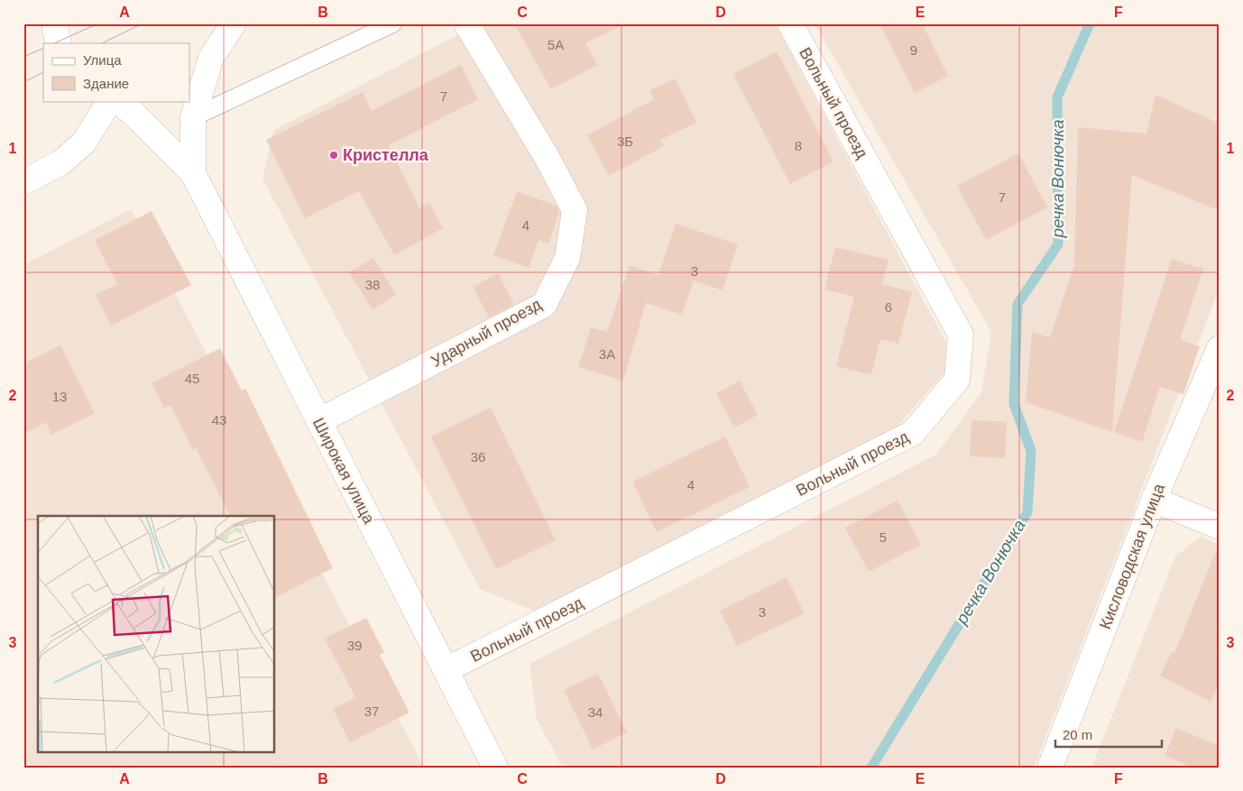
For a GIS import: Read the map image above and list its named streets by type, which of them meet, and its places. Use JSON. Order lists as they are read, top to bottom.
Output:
{
  "streets": {
    "street": [
      "Вольный проезд",
      "Ударный проезд",
      "Широкая улица",
      "Кисловодская улица"
    ]
  },
  "crossings": [
    ["Вольный проезд", "Широкая улица"],
    ["Ударный проезд", "Широкая улица"]
  ],
  "water": ["речка Вонючка"],
  "places": ["Кристелла"],
  "house_numbers": [
    "5А",
    "9",
    "7",
    "3Б",
    "8",
    "7",
    "4",
    "3",
    "38",
    "6",
    "3А",
    "45",
    "13",
    "43",
    "36",
    "4",
    "5",
    "3",
    "39",
    "37",
    "34"
  ],
  "legend": ["Улица", "Здание"],
  "scale_bar": "20 m",
  "grid": {
    "columns": [
      "A",
      "B",
      "C",
      "D",
      "E",
      "F"
    ],
    "rows": ["1", "2", "3"]
  }
}
